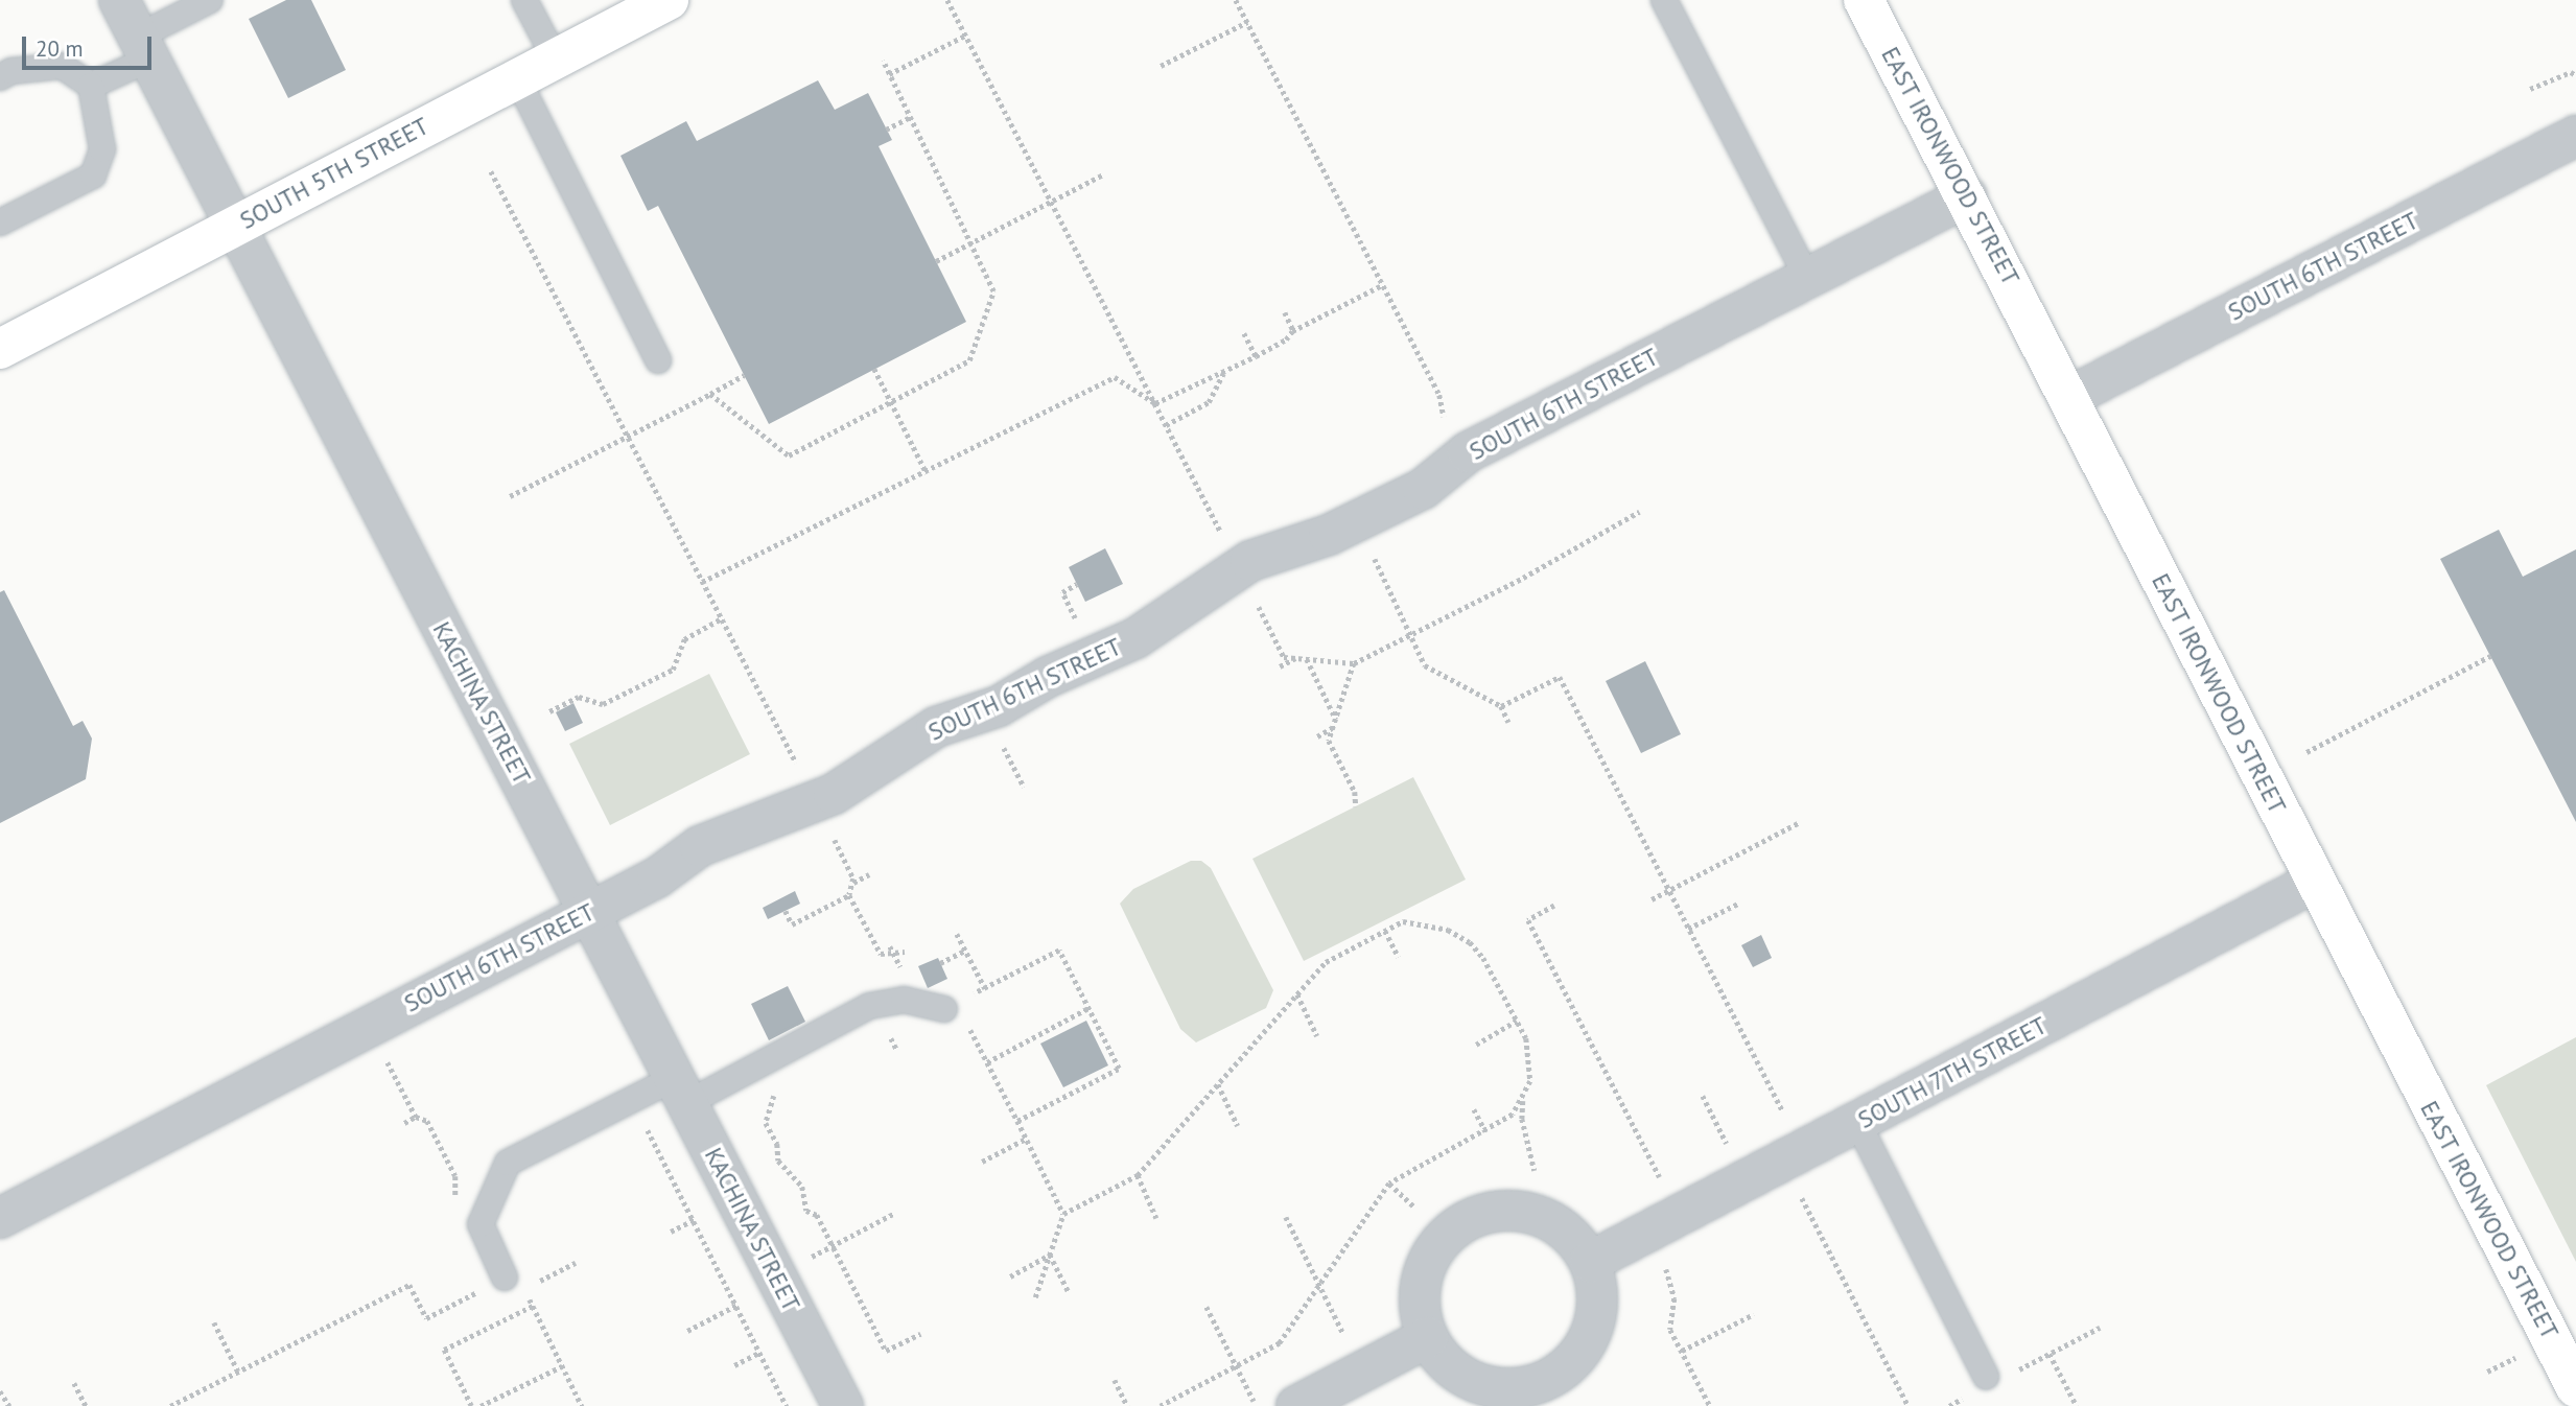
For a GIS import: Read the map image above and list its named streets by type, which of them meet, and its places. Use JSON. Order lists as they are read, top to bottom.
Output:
{
  "streets": {
    "street": [
      "EAST IRONWOOD STREET",
      "SOUTH 5TH STREET",
      "SOUTH 6TH STREET",
      "KACHINA STREET",
      "SOUTH 7TH STREET"
    ]
  },
  "crossings": [
    ["EAST IRONWOOD STREET", "SOUTH 6TH STREET"],
    ["EAST IRONWOOD STREET", "SOUTH 7TH STREET"],
    ["SOUTH 5TH STREET", "KACHINA STREET"],
    ["SOUTH 6TH STREET", "KACHINA STREET"]
  ],
  "scale_bar": "20 m"
}
